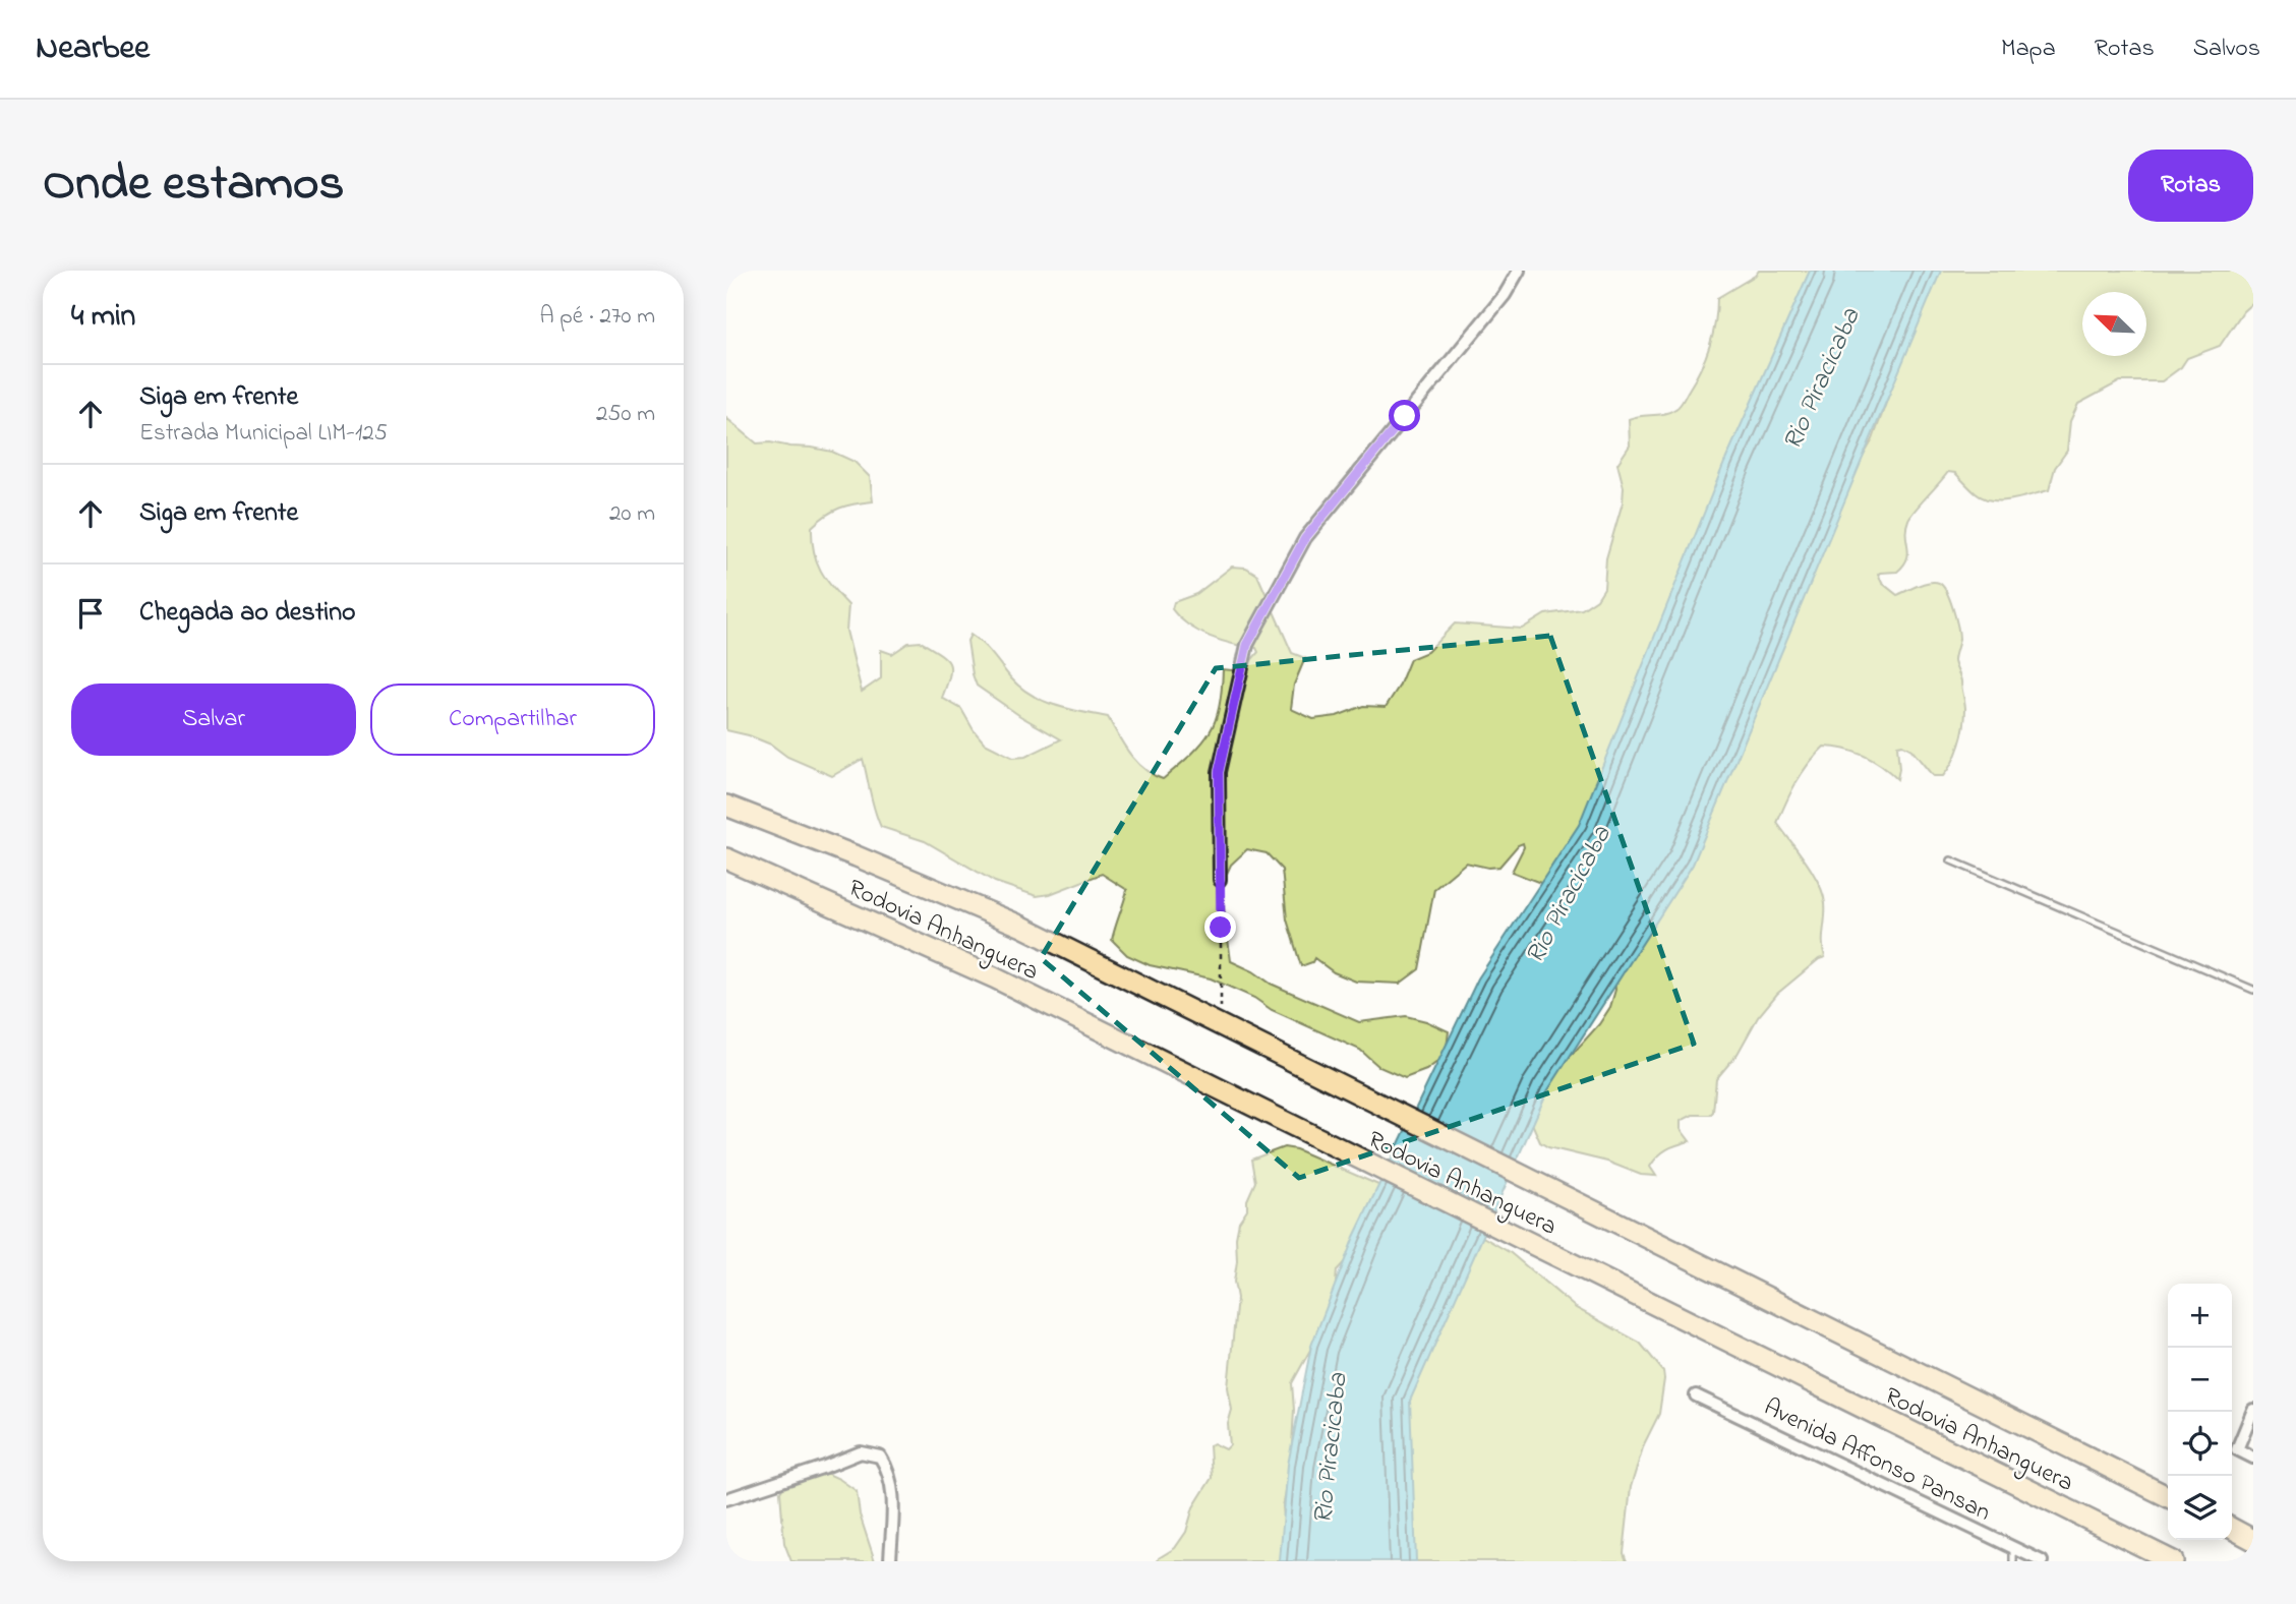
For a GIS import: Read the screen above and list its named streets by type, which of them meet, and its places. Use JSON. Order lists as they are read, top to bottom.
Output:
{
  "streets": {
    "highway": ["Rodovia Anhanguera"],
    "street": ["Avenida Affonso Pansan"]
  },
  "water": ["Rio Piracicaba"],
  "north": "top left",
  "page": {
    "header": "Nearbee",
    "nav": ["Mapa", "Rotas", "Salvos"],
    "title": "Onde estamos",
    "buttons": [
      "Rotas",
      ["Salvar", "Compartilhar"]
    ],
    "heading": ["4 min", "A pé · 270 m"],
    "list": [
      ["Siga em frente", "Estrada Municipal LIM-125", "250 m"],
      ["Siga em frente", "20 m"],
      "Chegada ao destino"
    ],
    "map_buttons": ["+", "−"]
  }
}
